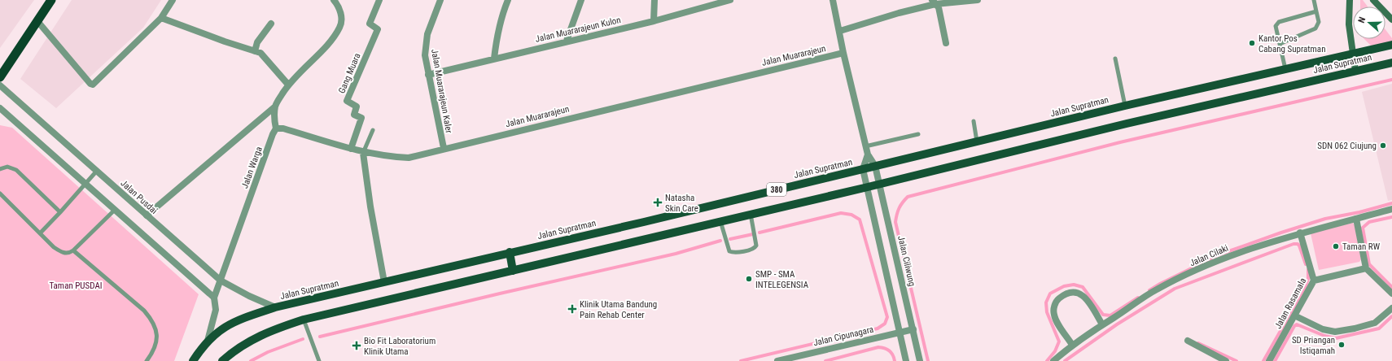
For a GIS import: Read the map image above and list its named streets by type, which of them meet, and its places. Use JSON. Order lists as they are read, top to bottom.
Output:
{
  "streets": {
    "main road": ["Jalan Supratman", "380"],
    "street": [
      "Jalan Muararajeun Kulon",
      "Jalan Muararajeun",
      "Gang Muara",
      "Jalan Muararajeun Kaler",
      "Jalan Warga",
      "Jalan Pusdai",
      "Jalan Cilaki",
      "Jalan Ciliwung",
      "Jalan Rasamala",
      "Jalan Cipunagara"
    ]
  },
  "crossings": [
    ["Jalan Muararajeun Kulon", "Jalan Muararajeun Kaler"],
    ["Jalan Muararajeun", "Jalan Muararajeun Kaler"],
    ["Jalan Muararajeun", "Jalan Ciliwung"],
    ["Jalan Supratman", "Jalan Pusdai"],
    ["Jalan Supratman", "Jalan Ciliwung"],
    ["Jalan Warga", "Jalan Pusdai"],
    ["Jalan Cilaki", "Jalan Rasamala"],
    ["Jalan Ciliwung", "Jalan Cipunagara"]
  ],
  "parks": ["Taman PUSDAI"],
  "places": {
    "other": [
      "Kantor Pos Cabang Supratman",
      "SDN 062 Ciujung",
      "Taman RW",
      "SMP - SMA INTELEGENSIA",
      "SD Priangan Istiqamah"
    ],
    "health": ["Natasha Skin Care", "Klinik Utama Bandung Pain Rehab Center", "Bio Fit Laboratorium Klinik Utama"]
  },
  "north": "left"
}
